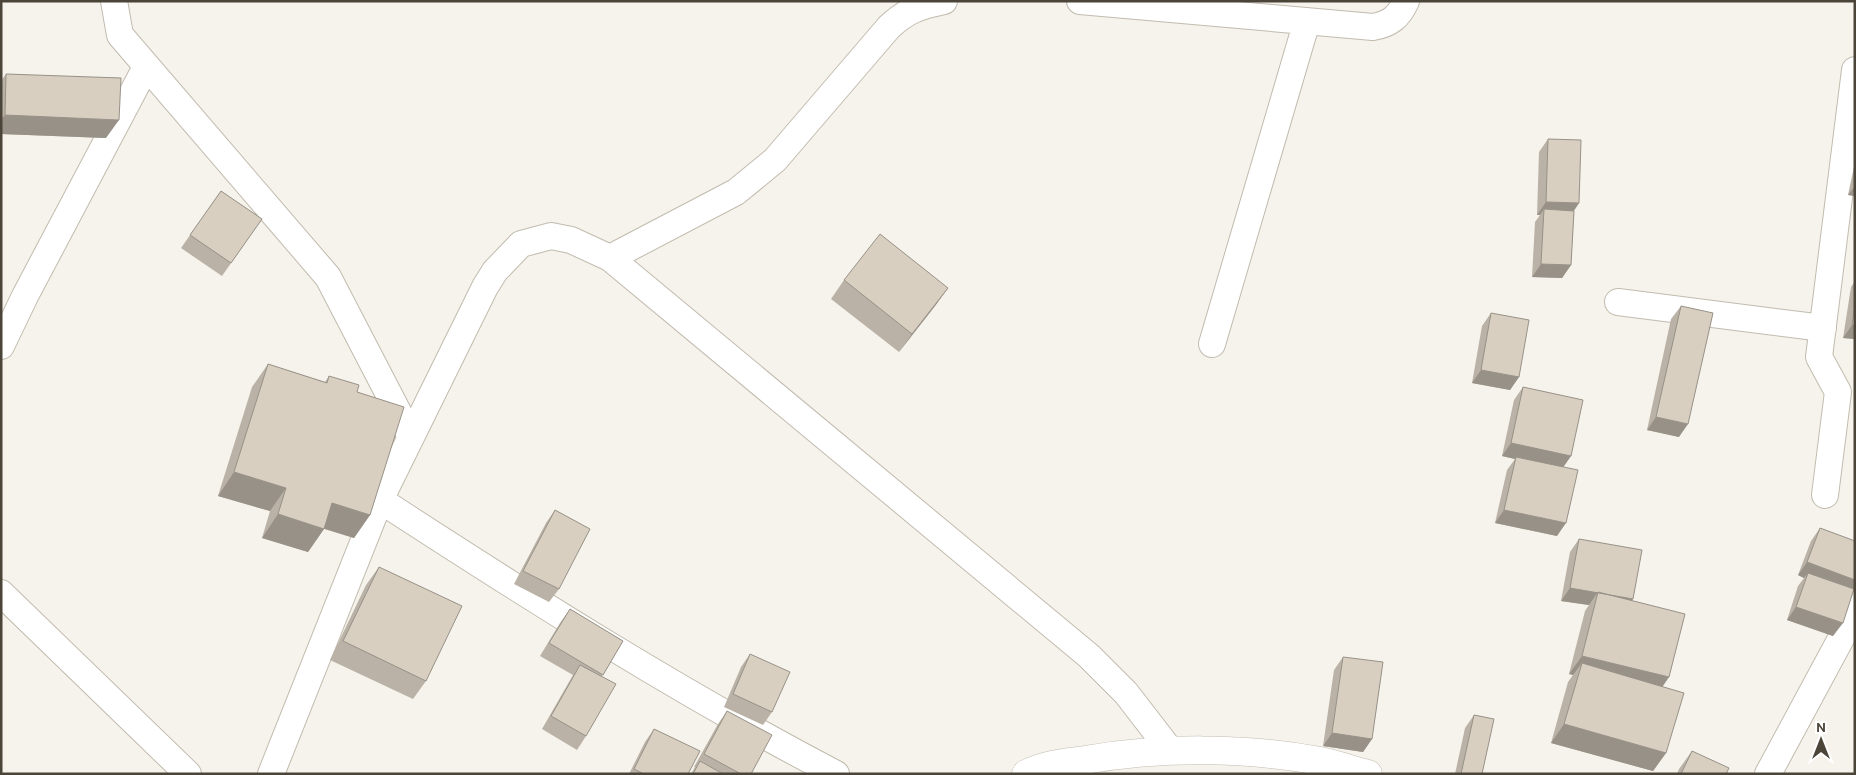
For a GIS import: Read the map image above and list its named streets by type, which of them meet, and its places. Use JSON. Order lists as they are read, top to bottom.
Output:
{
  "north": "top"
}
